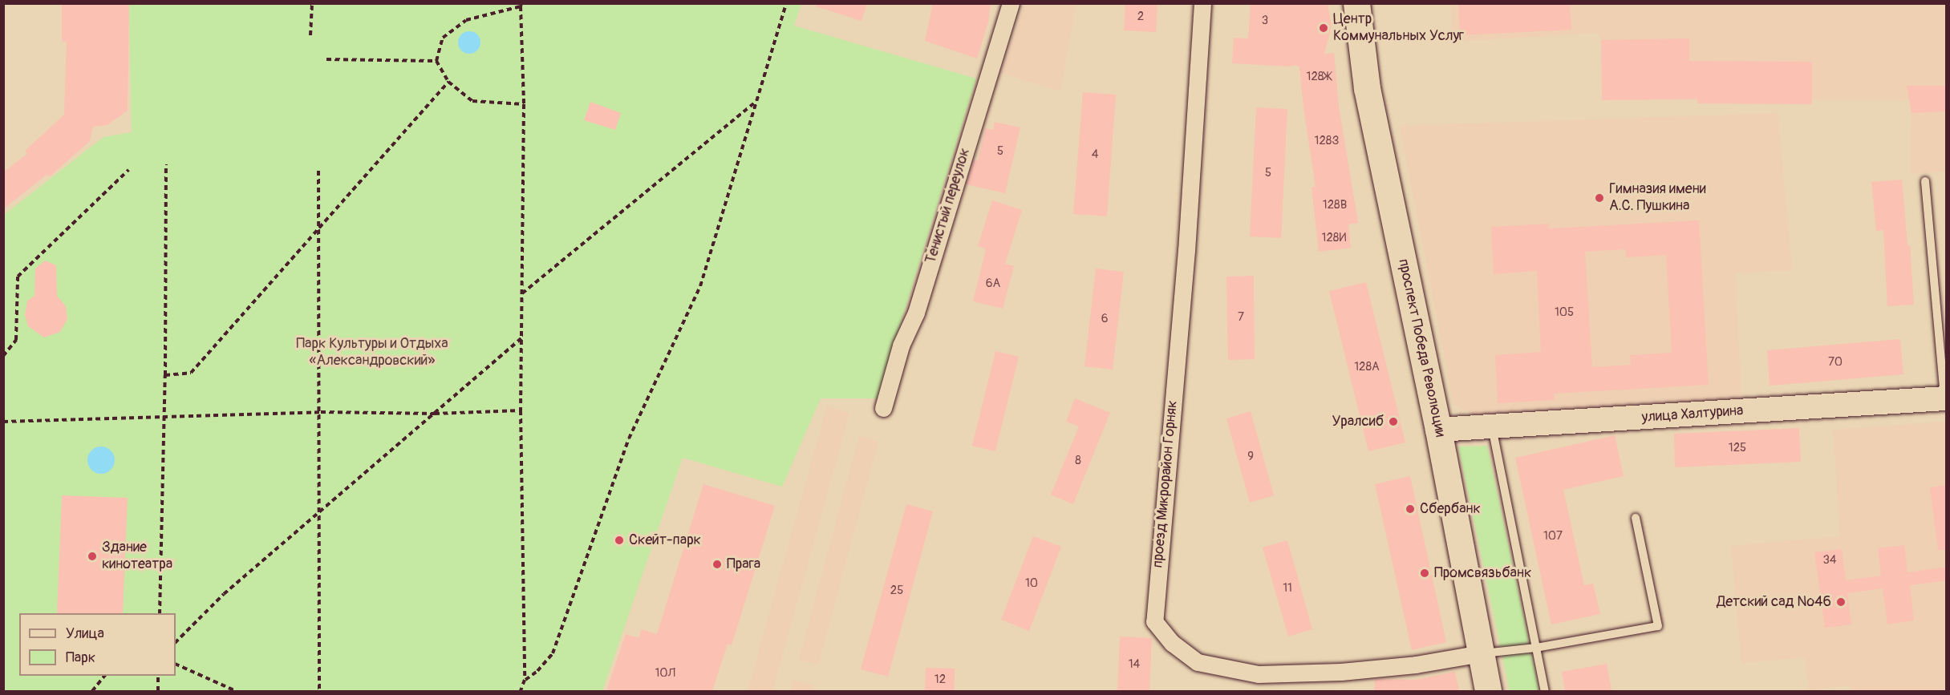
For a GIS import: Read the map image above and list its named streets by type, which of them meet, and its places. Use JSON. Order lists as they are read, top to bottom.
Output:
{
  "streets": {
    "main road": ["проспект Победа Революции"],
    "street": ["Тенистый переулок", "улица Халтурина", "проезд Микрорайон Горняк"]
  },
  "crossings": [
    ["проспект Победа Революции", "улица Халтурина"],
    ["проспект Победа Революции", "проезд Микрорайон Горняк"]
  ],
  "parks": ["Парк Культуры и Отдыха «Александровский»"],
  "places": [
    "Центр Коммунальных Услуг",
    "Гимназия имени А.С. Пушкина",
    "Уралсиб",
    "Сбербанк",
    "Скейт-парк",
    "Здание кинотеатра",
    "Прага",
    "Промсвязьбанк",
    "Детский сад №46"
  ],
  "house_numbers": [
    "2",
    "3",
    "128Ж",
    "128З",
    "5",
    "4",
    "5",
    "128В",
    "128И",
    "6А",
    "105",
    "7",
    "6",
    "70",
    "128А",
    "125",
    "9",
    "8",
    "107",
    "34",
    "10",
    "11",
    "25",
    "14",
    "10Л",
    "12"
  ],
  "legend": ["Улица", "Парк"]
}
